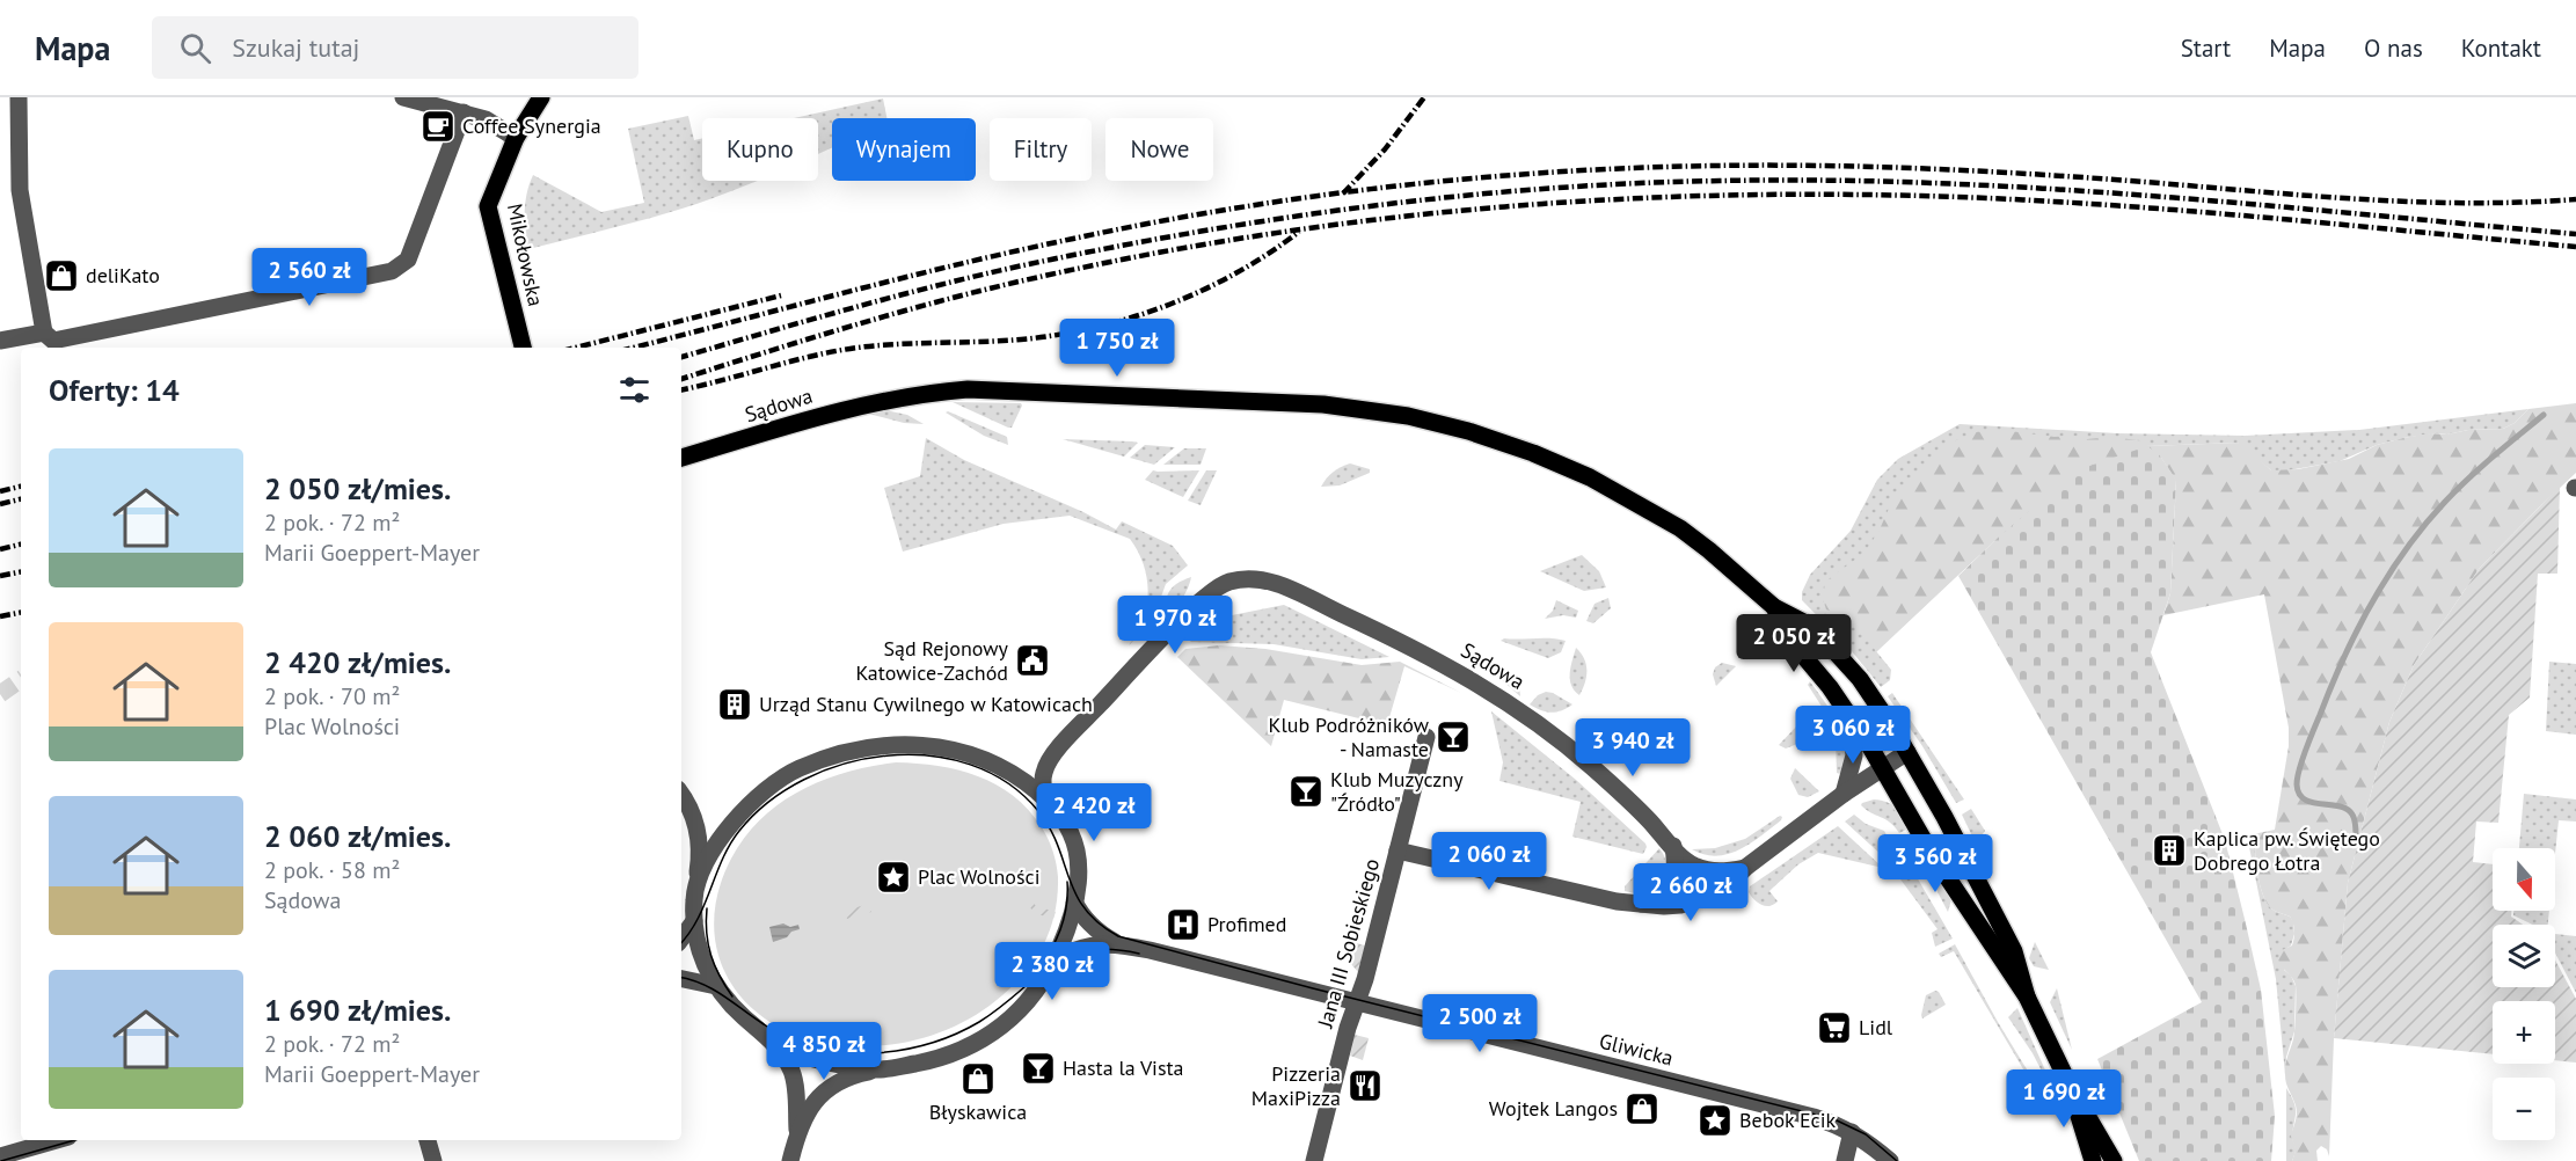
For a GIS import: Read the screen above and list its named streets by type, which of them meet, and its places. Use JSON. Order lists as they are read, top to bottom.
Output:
{
  "streets": {
    "main road": ["Mikołowska", "Sądowa"],
    "street": ["Jana III Sobieskiego", "Gliwicka"]
  },
  "crossings": [
    ["Jana III Sobieskiego", "Gliwicka"]
  ],
  "places": {
    "cafe": ["Coffee Synergia"],
    "shop": ["deliKato", "Błyskawica", "Wojtek Langos"],
    "public building": ["Sąd Rejonowy Katowice-Zachód"],
    "building": ["Urząd Stanu Cywilnego w Katowicach", "Kaplica pw. Świętego Dobrego Łotra"],
    "bar": ["Klub Podróżników - Namaste", "Klub Muzyczny \"Źródło\"", "Hasta la Vista"],
    "place": ["Plac Wolności", "Bebok Ecik"],
    "hospital": ["Profimed"],
    "supermarket": ["Lidl"],
    "restaurant": ["Pizzeria MaxiPizza"]
  },
  "north": "bottom",
  "page": {
    "header": "Mapa",
    "search": "Szukaj tutaj",
    "nav": [
      "Start",
      "Mapa",
      "O nas",
      "Kontakt"
    ],
    "chip": [
      "Kupno",
      "Wynajem",
      "Filtry",
      "Nowe"
    ],
    "price": [
      "2 560 zł",
      "1 750 zł",
      "1 970 zł",
      "2 050 zł",
      "3 060 zł",
      "3 940 zł",
      "2 420 zł",
      "2 060 zł",
      "3 560 zł",
      "2 660 zł",
      "2 380 zł",
      "2 500 zł",
      "4 850 zł",
      "1 690 zł"
    ],
    "heading": "Oferty: 14",
    "list": [
      {
        "name": "2 050 zł/mies.",
        "note": "2 pok. · 72 m² · Marii Goeppert-Mayer"
      },
      {
        "name": "2 420 zł/mies.",
        "note": "2 pok. · 70 m² · Plac Wolności"
      },
      {
        "name": "2 060 zł/mies.",
        "note": "2 pok. · 58 m² · Sądowa"
      },
      {
        "name": "1 690 zł/mies.",
        "note": "2 pok. · 72 m² · Marii Goeppert-Mayer"
      }
    ],
    "map_buttons": ["+", "−"]
  }
}
